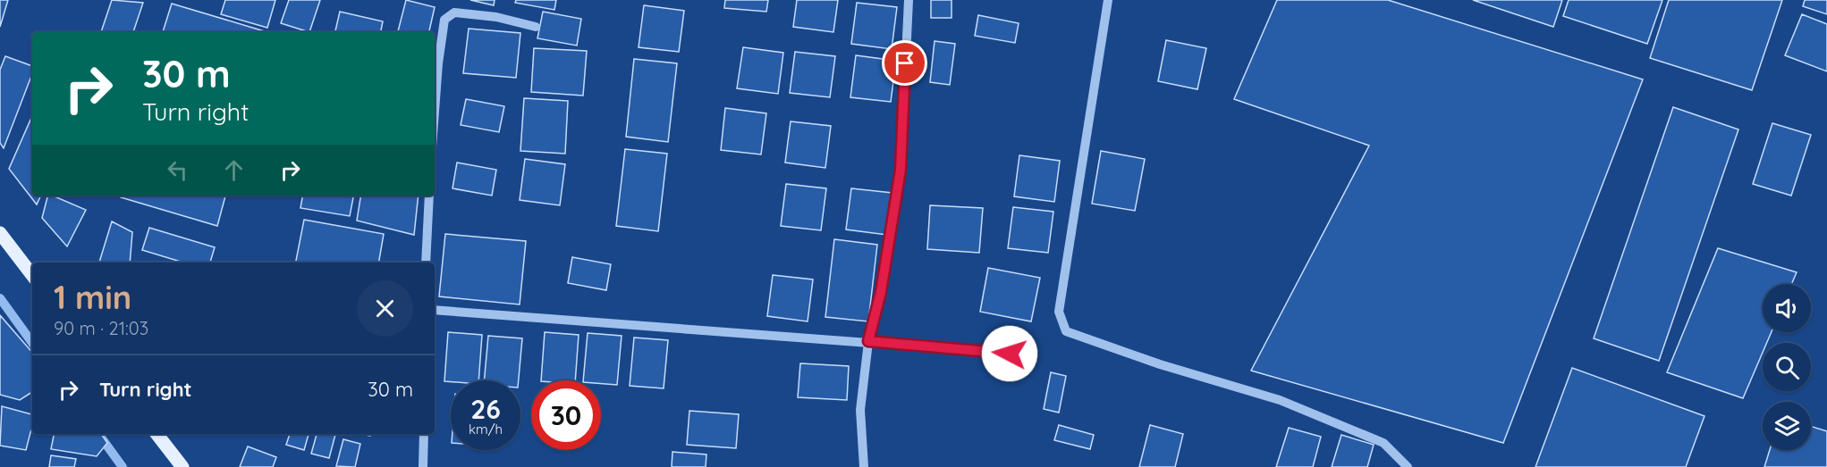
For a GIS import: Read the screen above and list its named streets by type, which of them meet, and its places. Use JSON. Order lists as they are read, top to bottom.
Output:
{
  "page": {
    "turn": ["30 m", "Turn right"],
    "heading": ["1 min", "90 m · 21:03"],
    "list": [
      {
        "name": "Turn right",
        "value": "30 m"
      }
    ],
    "speed": "26 km/h",
    "limit": "30"
  }
}
